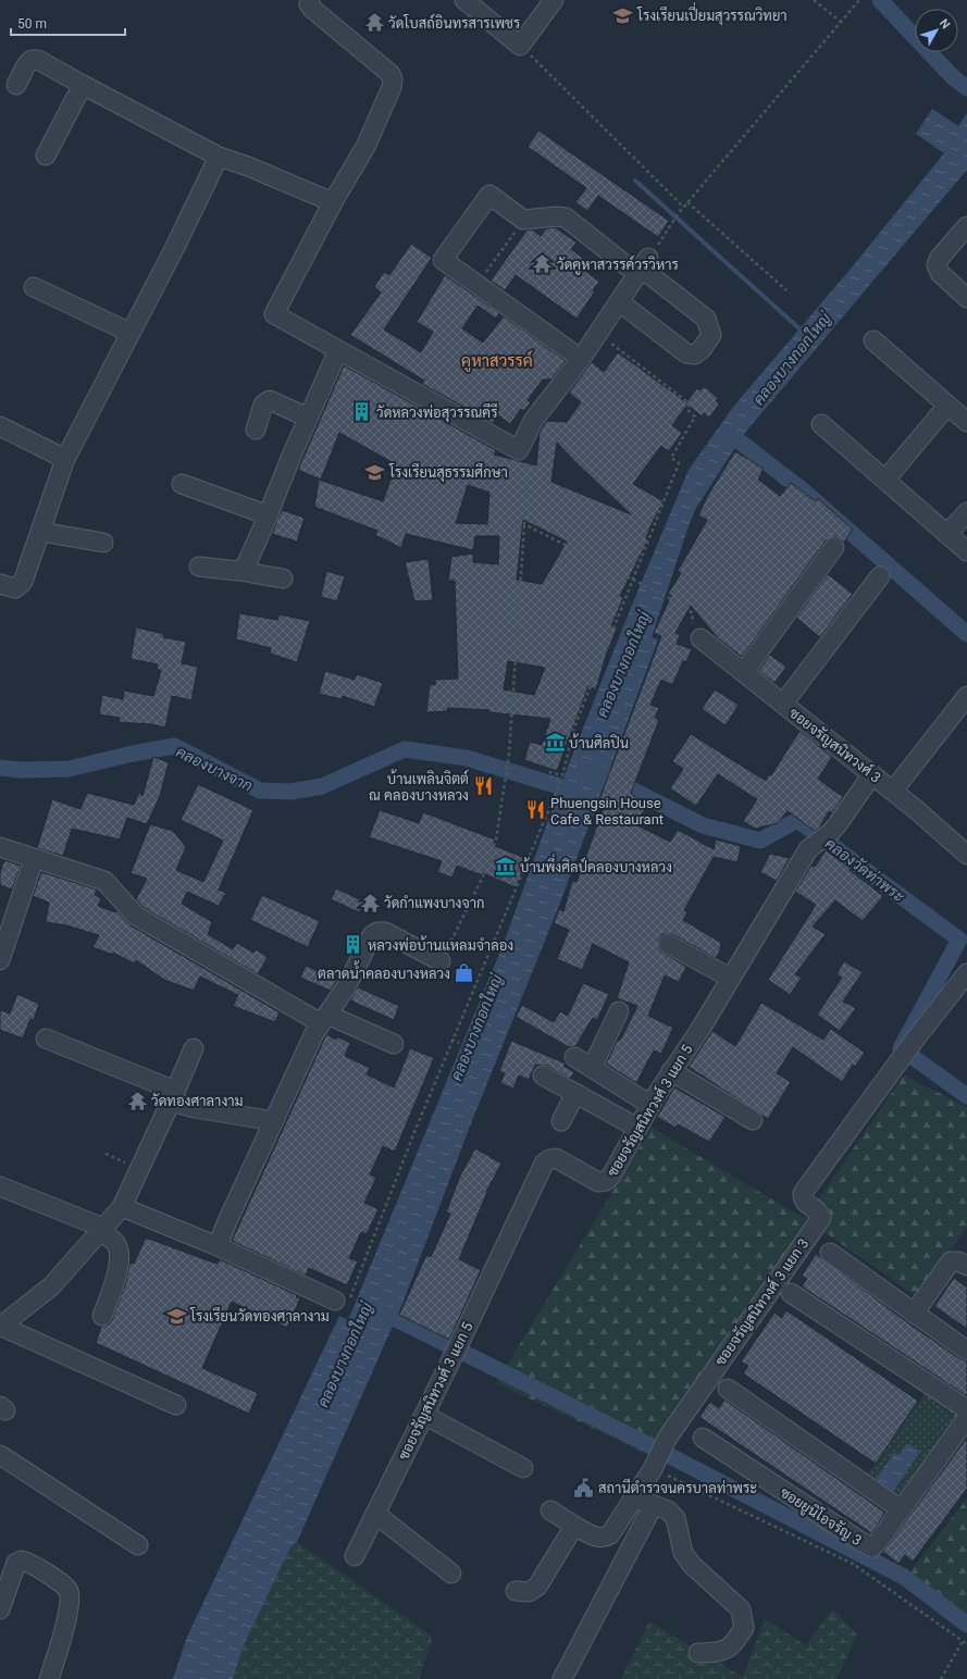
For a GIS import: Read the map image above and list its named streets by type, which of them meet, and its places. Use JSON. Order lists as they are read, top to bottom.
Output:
{
  "streets": {
    "street": [
      "ซอยจรัญสนิทวงศ์ 3",
      "ซอยจรัญสนิทวงศ์ 3 แยก 5",
      "ซอยจรัญสนิทวงศ์ 3 แยก 3",
      "ซอยยูนิโอจรัญ 3"
    ]
  },
  "crossings": [
    ["ซอยจรัญสนิทวงศ์ 3", "ซอยจรัญสนิทวงศ์ 3 แยก 5"]
  ],
  "districts": ["คูหาสวรรค์"],
  "water": ["คลองบางกอกใหญ่", "คลองบางจาก", "คลองวัดท่าพระ"],
  "places": {
    "school or university": ["โรงเรียนเปี่ยมสุวรรณวิทยา", "โรงเรียนสุธรรมศึกษา", "โรงเรียนวัดทองศาลางาม"],
    "temple": [
      "วัดโบสถ์อินทรสารเพชร",
      "วัดคูหาสวรรค์วรวิหาร",
      "วัดกำแพงบางจาก",
      "วัดทองศาลางาม"
    ],
    "building": ["วัดหลวงพ่อสุวรรณคีรี", "หลวงพ่อบ้านแหลมจำลอง"],
    "museum": ["บ้านศิลปิน", "บ้านพึ่งศิลป์คลองบางหลวง"],
    "restaurant": ["บ้านเพลินจิตต์ ณ คลองบางหลวง", "Phuengsin House Cafe & Restaurant"],
    "shop": ["ตลาดน้ำคลองบางหลวง"],
    "public building": ["สถานีตำรวจนครบาลท่าพระ"]
  },
  "scale_bar": "50 m",
  "north": "top right"
}
